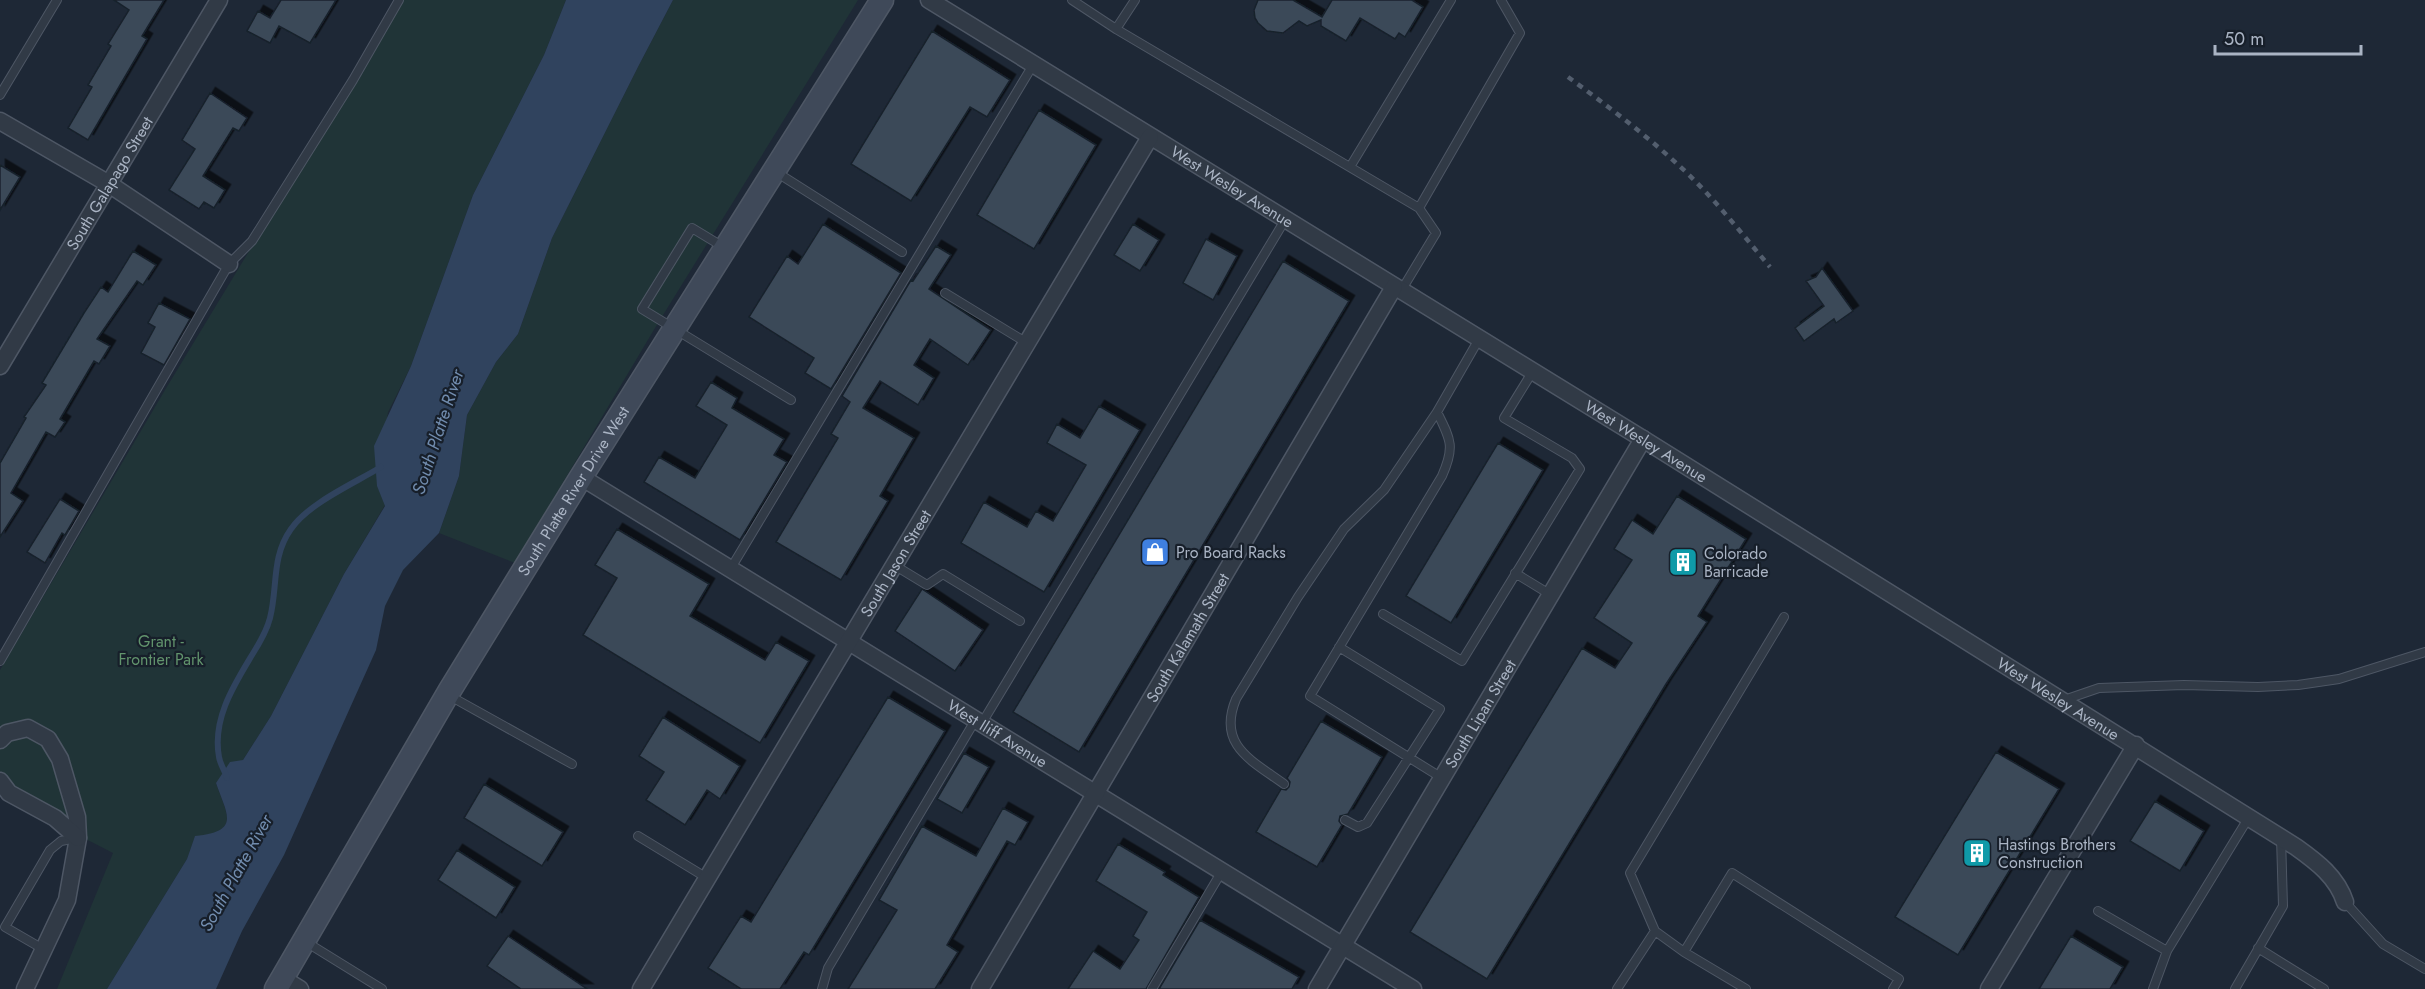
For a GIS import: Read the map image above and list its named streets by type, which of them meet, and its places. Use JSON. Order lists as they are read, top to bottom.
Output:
{
  "streets": {
    "street": [
      "South Galapago Street",
      "West Wesley Avenue",
      "South Platte River Drive West",
      "South Jason Street",
      "South Kalamath Street",
      "South Lipan Street",
      "West Iliff Avenue"
    ]
  },
  "crossings": [
    ["West Wesley Avenue", "South Jason Street"],
    ["West Wesley Avenue", "South Kalamath Street"],
    ["West Wesley Avenue", "South Lipan Street"],
    ["South Platte River Drive West", "West Iliff Avenue"],
    ["South Jason Street", "West Iliff Avenue"],
    ["South Kalamath Street", "West Iliff Avenue"],
    ["South Lipan Street", "West Iliff Avenue"]
  ],
  "water": ["South Platte River"],
  "parks": ["Grant - Frontier Park"],
  "places": {
    "shop": ["Pro Board Racks"],
    "building": ["Colorado Barricade", "Hastings Brothers Construction"]
  },
  "scale_bar": "50 m"
}
